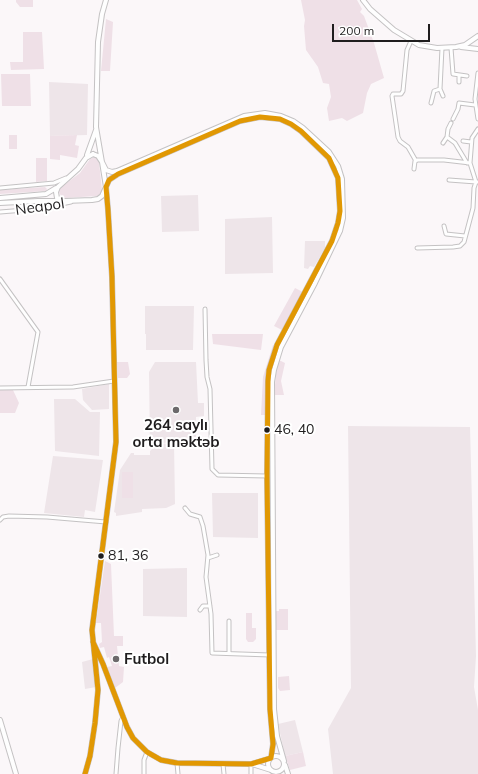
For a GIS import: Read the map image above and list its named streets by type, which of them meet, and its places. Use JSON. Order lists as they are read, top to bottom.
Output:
{
  "streets": {
    "street": ["Neapol"]
  },
  "places": [
    "264 saylı orta məktəb",
    "46, 40",
    "81, 36",
    "Futbol"
  ],
  "scale_bar": "200 m"
}
